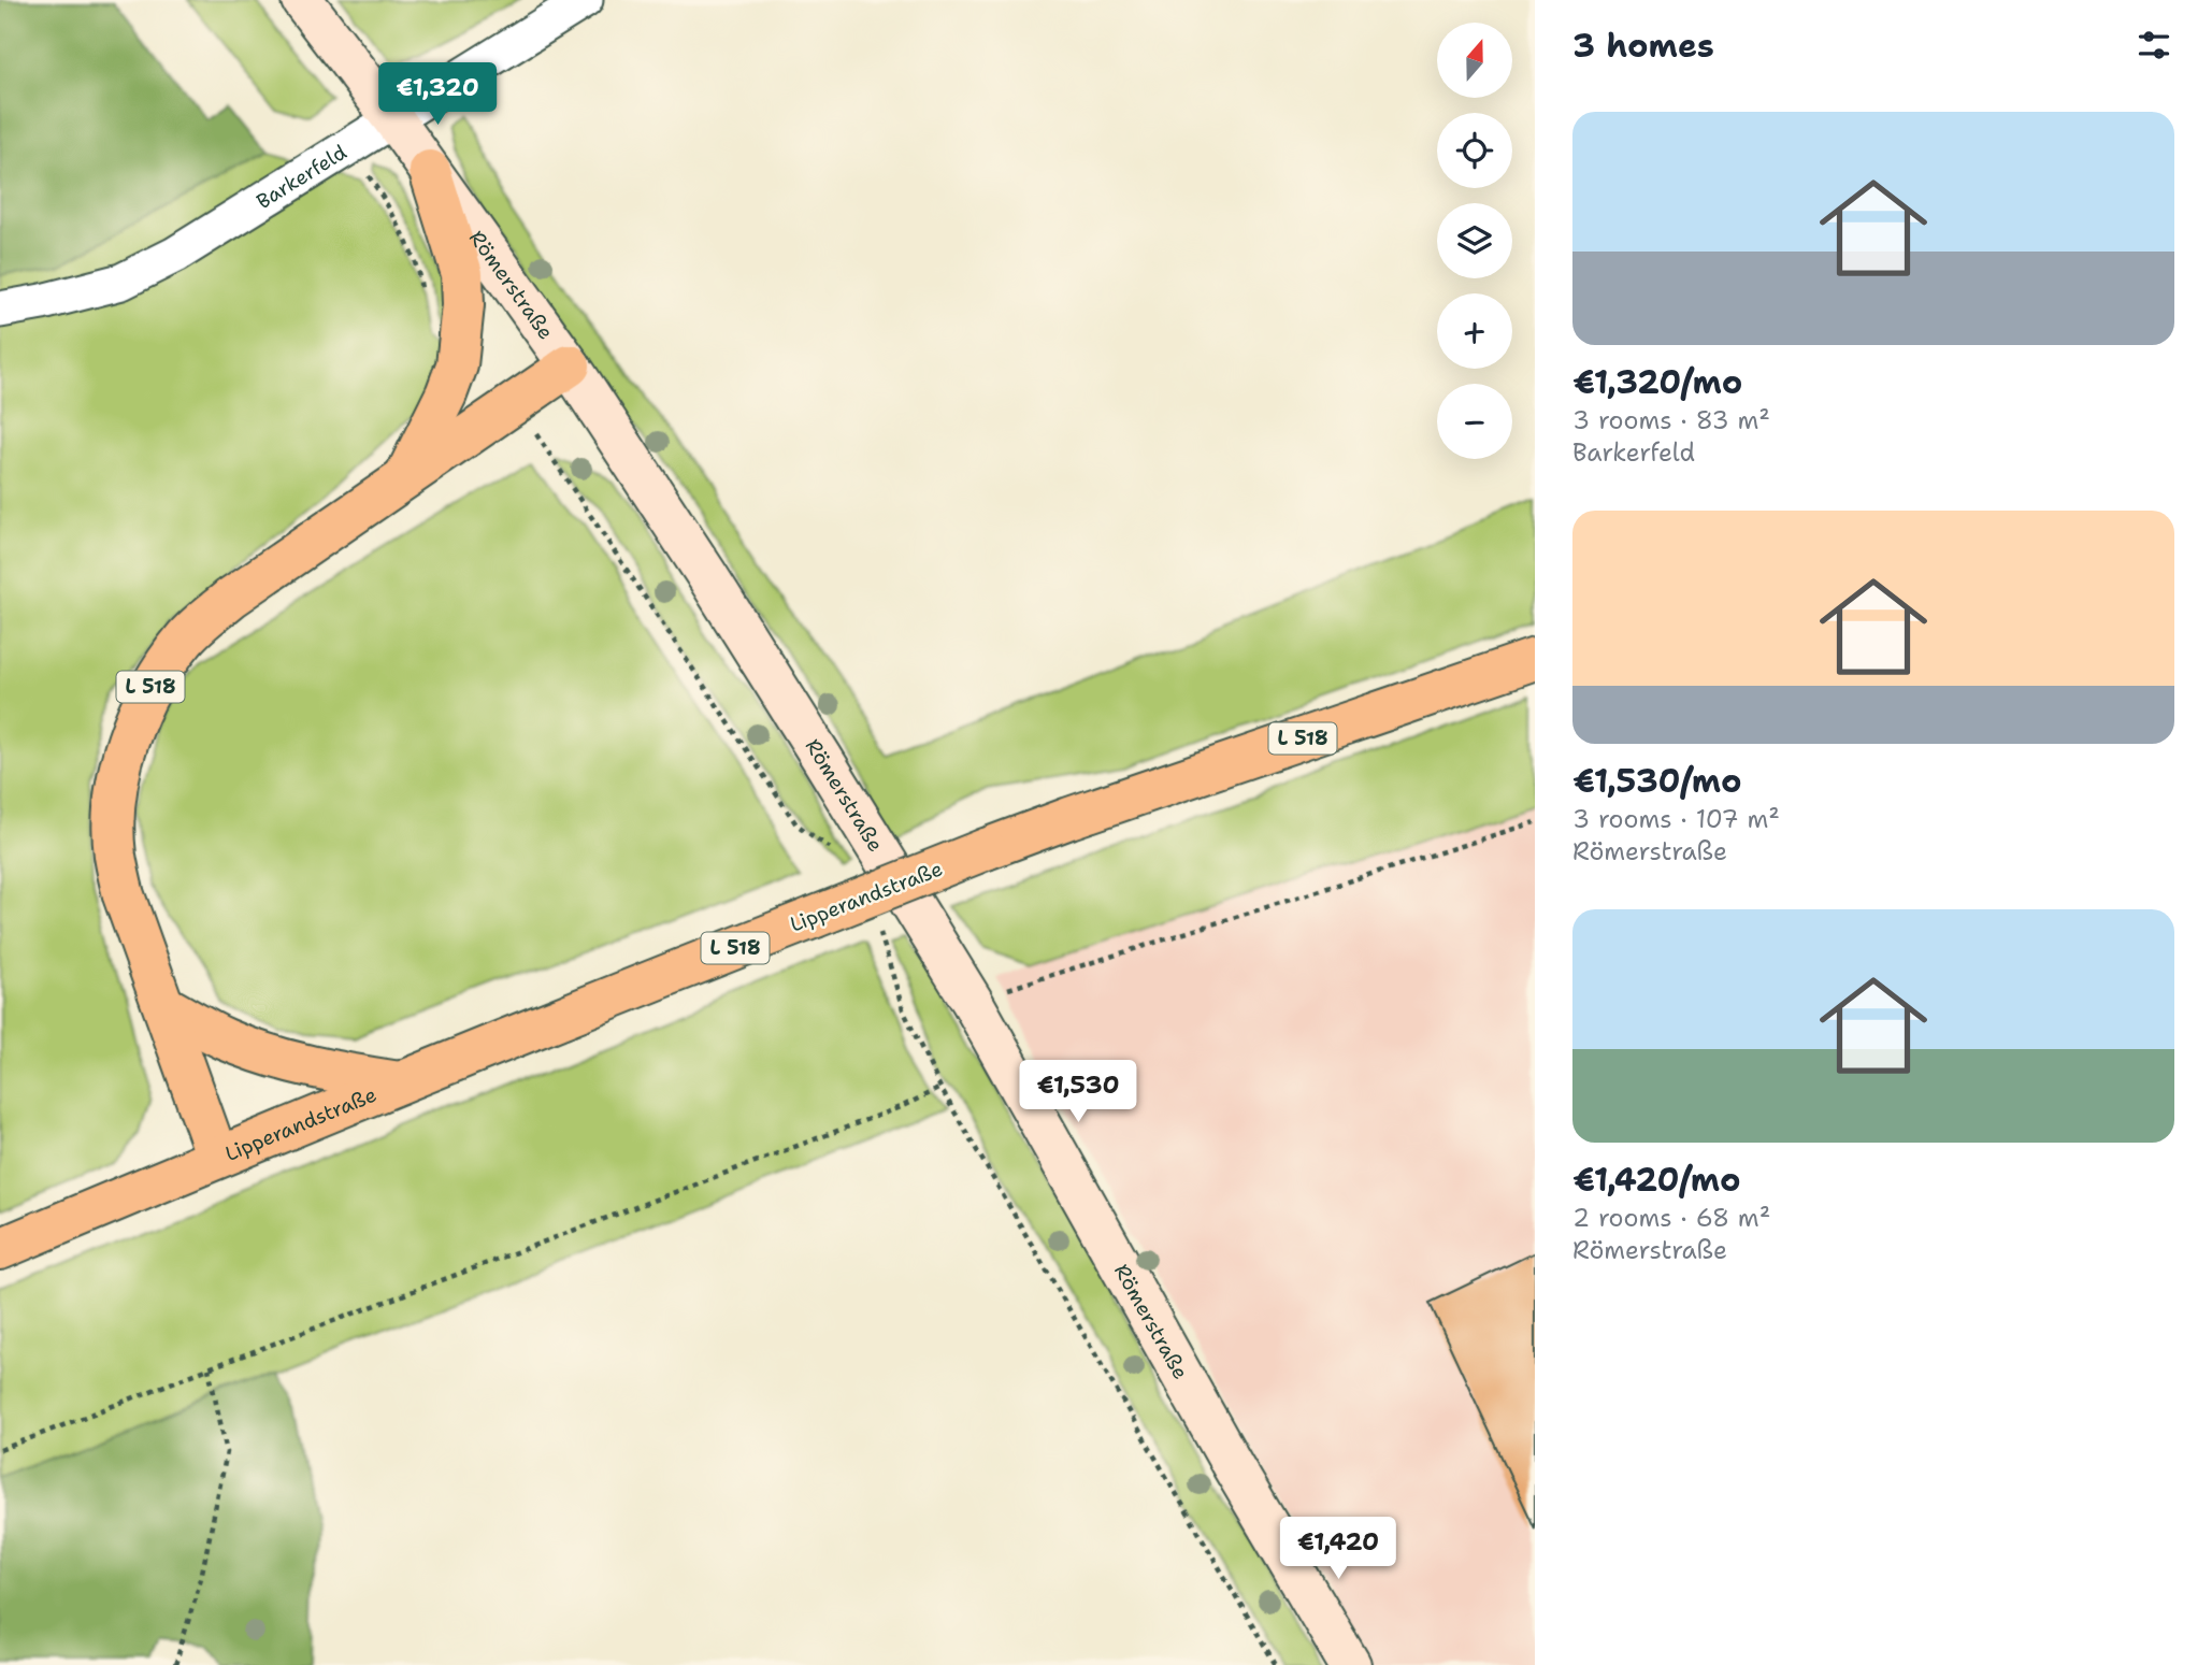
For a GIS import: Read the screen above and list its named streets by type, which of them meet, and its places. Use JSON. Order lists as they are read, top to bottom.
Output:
{
  "streets": {
    "main road": ["Römerstraße", "L 518", "Lipperandstraße"],
    "street": ["Barkerfeld"]
  },
  "crossings": [
    ["Barkerfeld", "Römerstraße"],
    ["Römerstraße", "L 518"],
    ["L 518", "Lipperandstraße"]
  ],
  "north": "top",
  "page": {
    "heading": "3 homes",
    "map_buttons": ["+", "−"],
    "price": ["€1,320", "€1,530", "€1,420"],
    "list": [
      {
        "name": "€1,320/mo",
        "note": "3 rooms · 83 m² · Barkerfeld"
      },
      {
        "name": "€1,530/mo",
        "note": "3 rooms · 107 m² · Römerstraße"
      },
      {
        "name": "€1,420/mo",
        "note": "2 rooms · 68 m² · Römerstraße"
      }
    ]
  }
}
